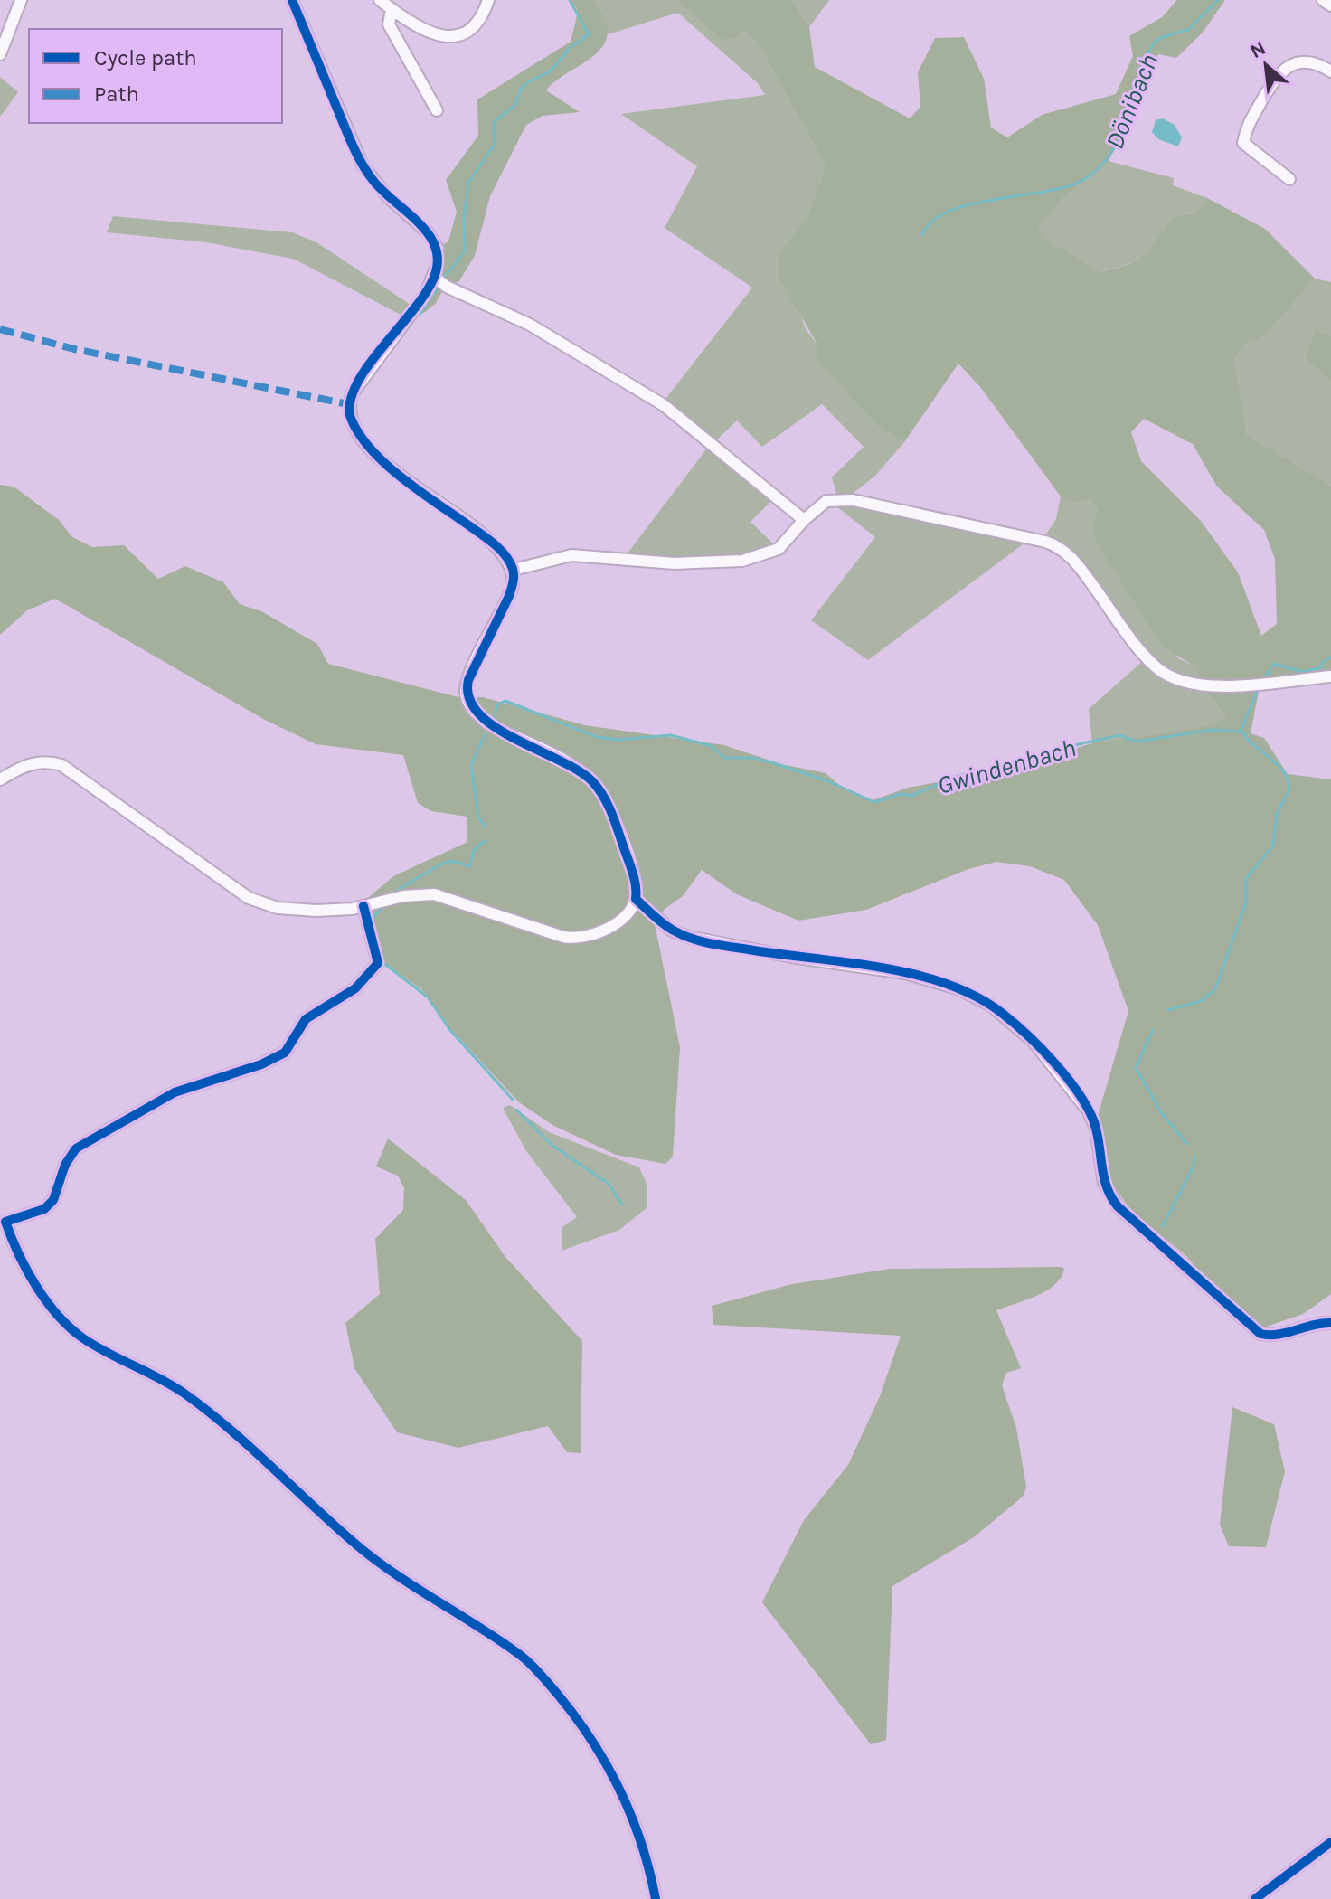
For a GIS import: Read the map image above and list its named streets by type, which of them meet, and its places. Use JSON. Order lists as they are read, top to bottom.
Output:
{
  "water": ["Dönibach", "Gwindenbach"],
  "legend": ["Cycle path", "Path"],
  "north": "top left"
}
